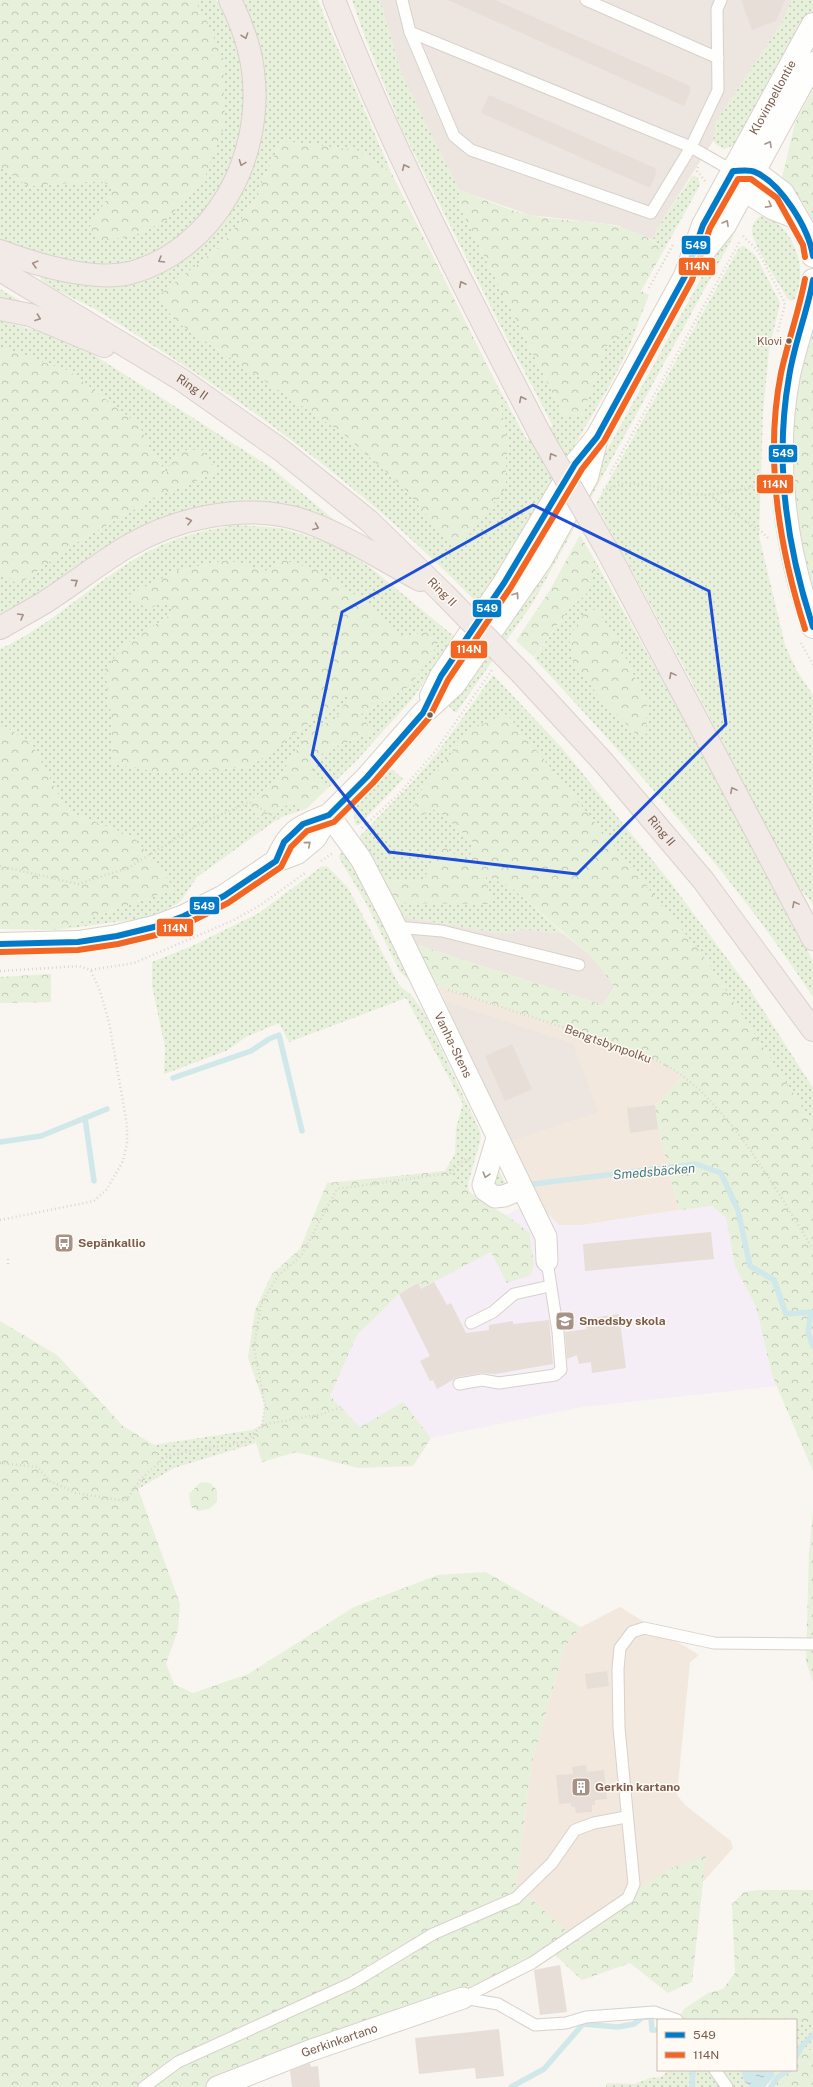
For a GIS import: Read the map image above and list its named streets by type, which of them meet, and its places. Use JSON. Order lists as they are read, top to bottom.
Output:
{
  "streets": {
    "highway": ["Ring II"],
    "main road": ["Klovinpellontie"],
    "street": ["Vanha-Stens", "Gerkinkartano"],
    "path": ["Bengtsbynpolku"]
  },
  "water": ["Smedsbäcken"],
  "places": {
    "other": ["Klovi"],
    "bus stop": ["Sepänkallio"],
    "school or university": ["Smedsby skola"],
    "building": ["Gerkin kartano"]
  },
  "lines": ["transit line 549", "transit line 114N"],
  "legend": ["549", "114N"]
}
